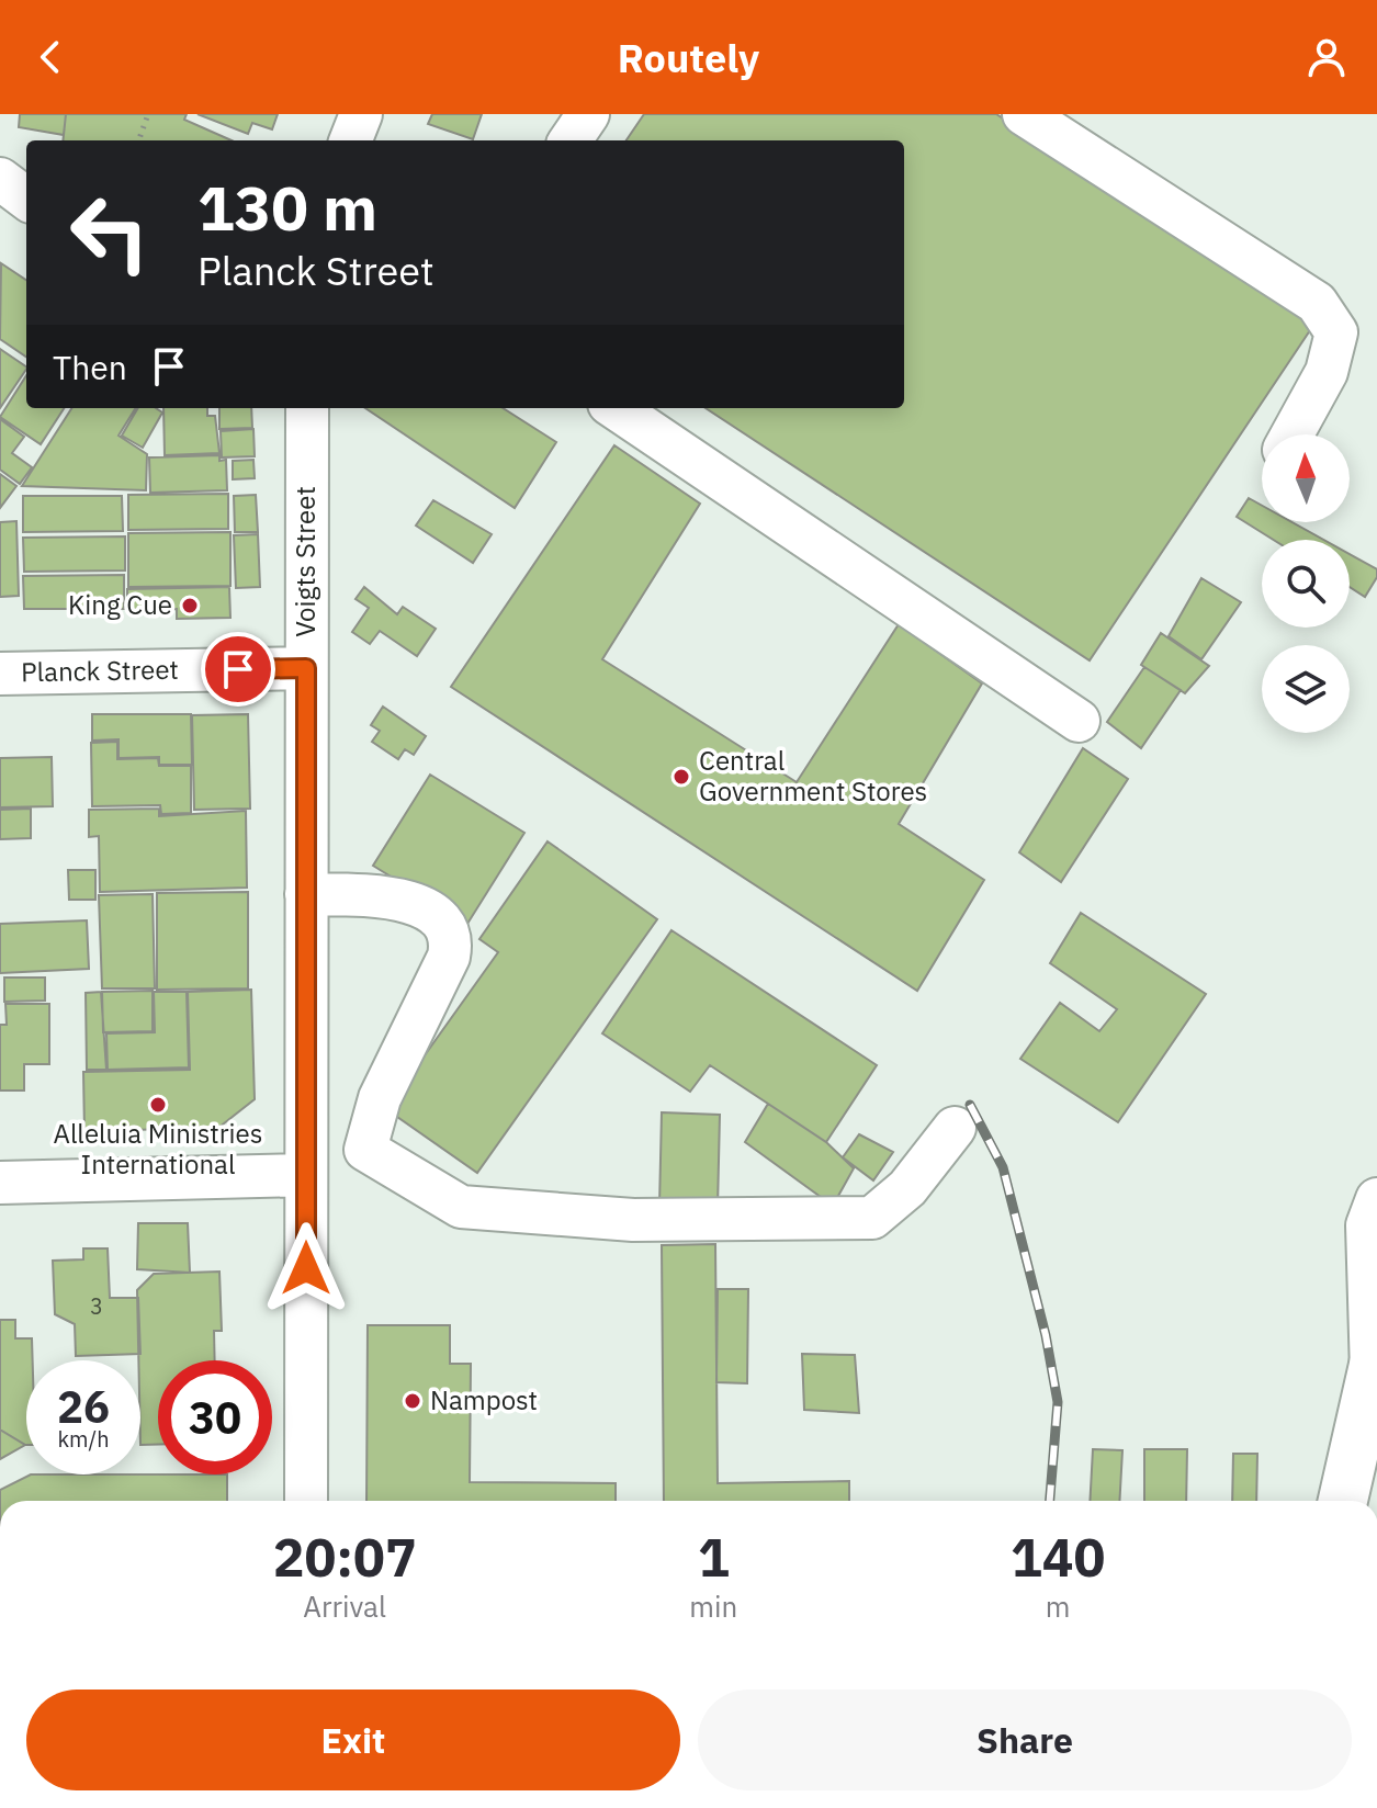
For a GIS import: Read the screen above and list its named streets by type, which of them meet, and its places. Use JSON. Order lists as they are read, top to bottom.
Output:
{
  "streets": {
    "street": ["Voigts Street", "Planck Street"]
  },
  "crossings": [
    ["Voigts Street", "Planck Street"]
  ],
  "places": [
    "King Cue",
    "Central Government Stores",
    "Alleluia Ministries International",
    "Nampost"
  ],
  "house_numbers": ["3"],
  "north": "top",
  "page": {
    "header": "Routely",
    "turn": ["130 m", "Planck Street"],
    "then": "Then",
    "speed": "26 km/h",
    "limit": "30",
    "eta": [
      "20:07",
      "Arrival",
      "1",
      "min",
      "140",
      "m"
    ],
    "buttons": ["Exit", "Share"]
  }
}
